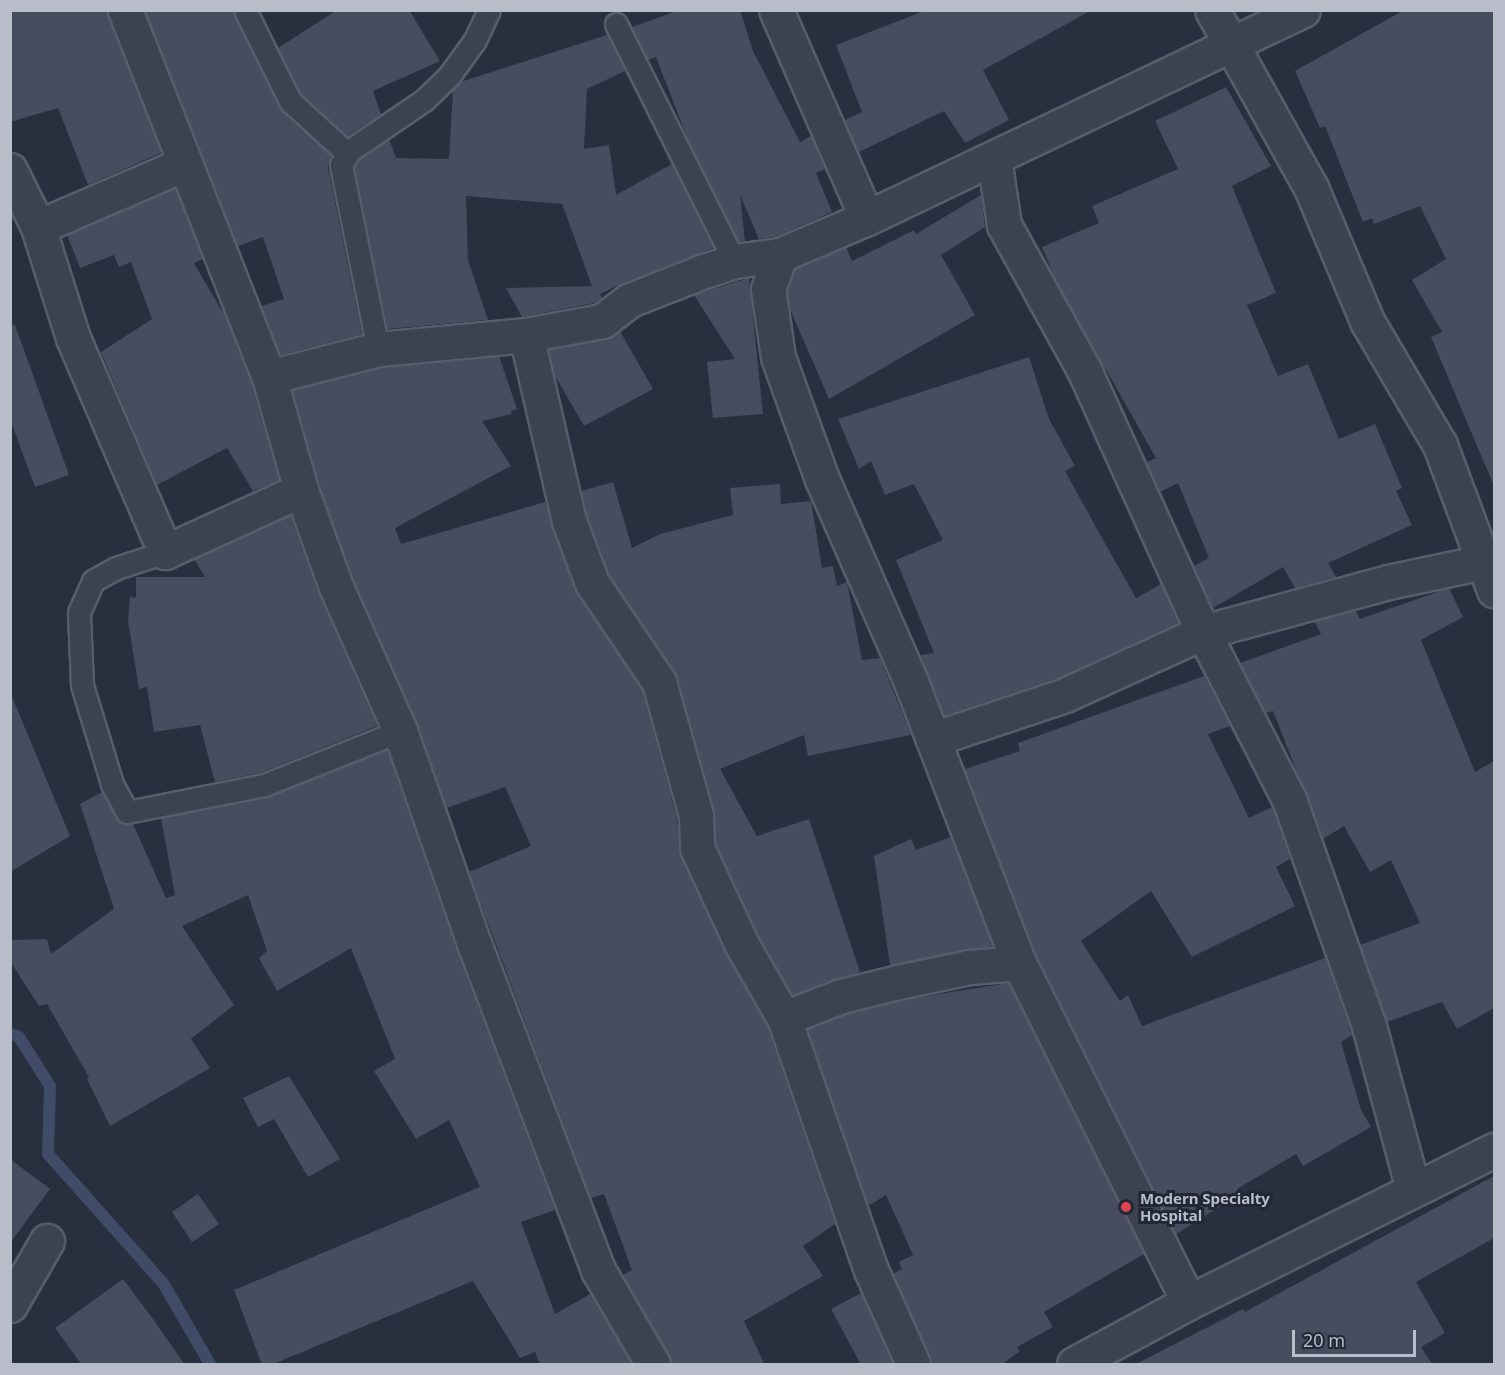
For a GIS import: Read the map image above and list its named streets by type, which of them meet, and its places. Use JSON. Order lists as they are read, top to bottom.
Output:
{
  "places": ["Modern Specialty Hospital"],
  "scale_bar": "20 m"
}
